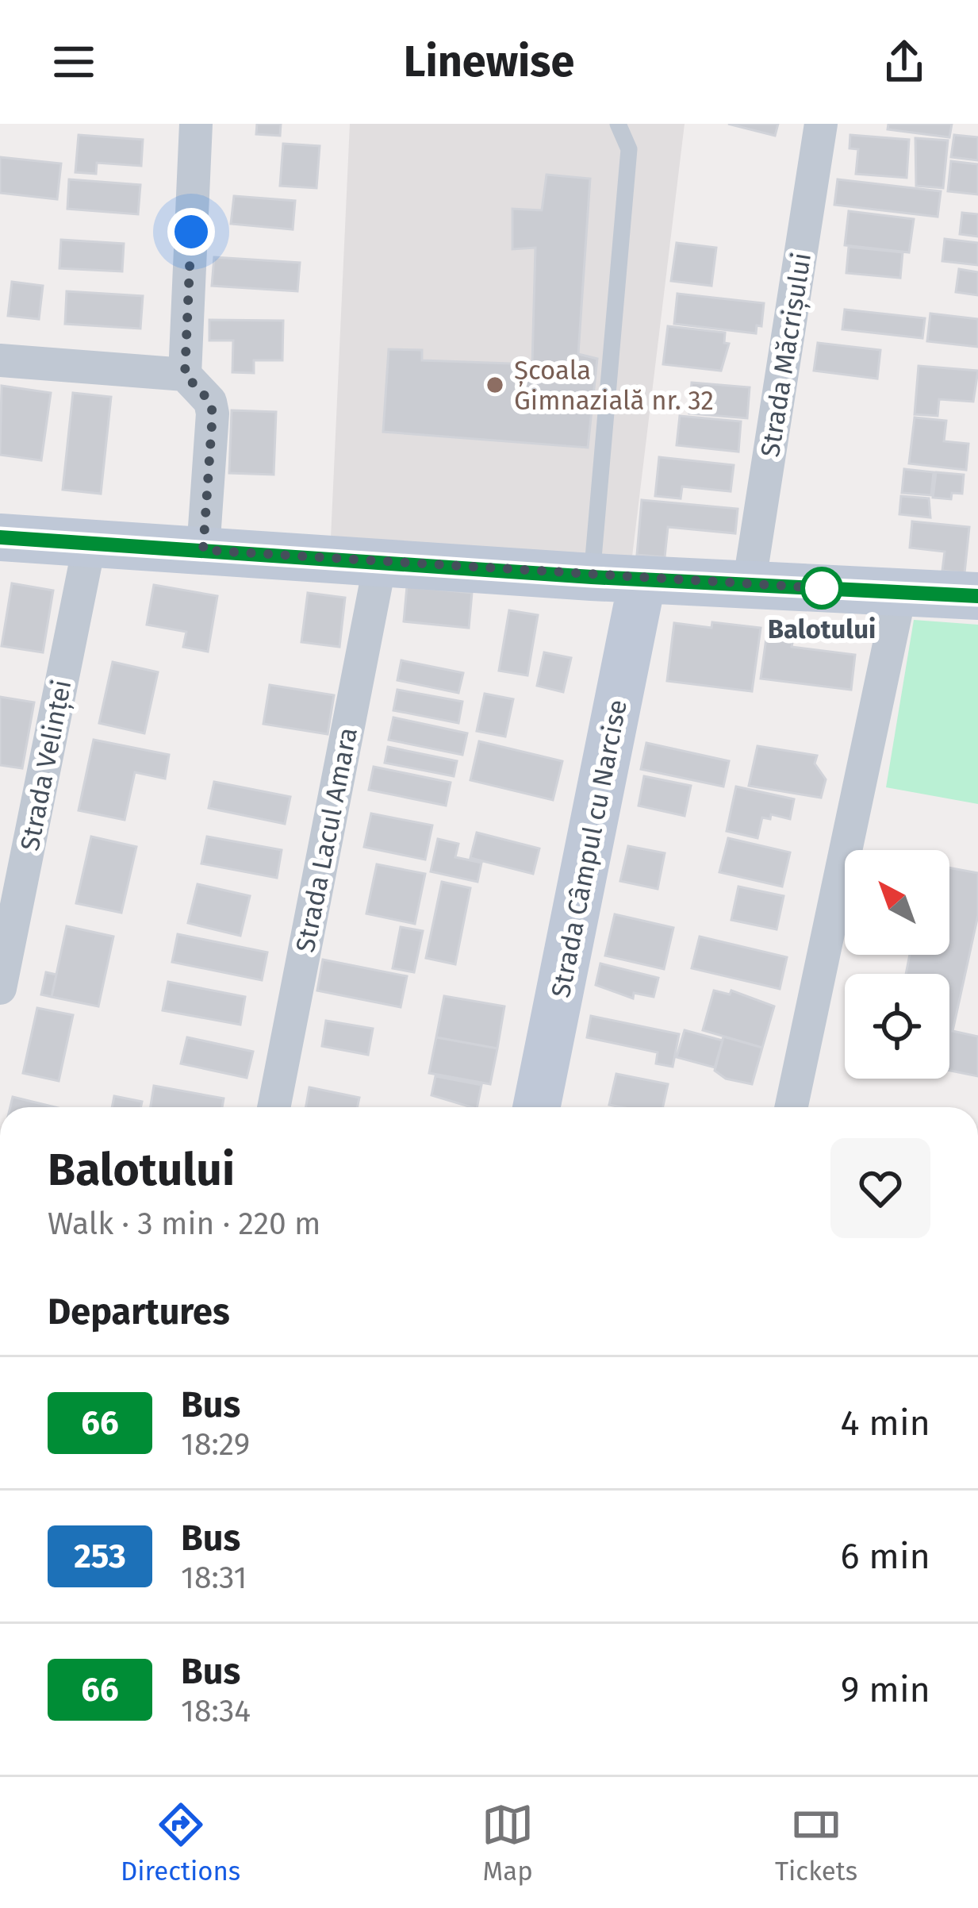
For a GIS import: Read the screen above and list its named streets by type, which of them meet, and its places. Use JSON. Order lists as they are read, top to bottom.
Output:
{
  "streets": {
    "street": [
      "Strada Măcrișului",
      "Strada Velinței",
      "Strada Lacul Amara",
      "Strada Câmpul cu Narcise"
    ]
  },
  "places": ["Școala Gimnazială nr. 32", "Balotului"],
  "lines": ["bus line 66"],
  "north": "top left",
  "page": {
    "header": "Linewise",
    "heading": [
      ["Balotului", "Walk · 3 min · 220 m"],
      "Departures"
    ],
    "list": [
      {
        "mark": "66",
        "name": "Bus",
        "note": "18:29",
        "value": "4 min"
      },
      {
        "mark": "253",
        "name": "Bus",
        "note": "18:31",
        "value": "6 min"
      },
      {
        "mark": "66",
        "name": "Bus",
        "note": "18:34",
        "value": "9 min"
      }
    ],
    "tabs": ["Directions", "Map", "Tickets"]
  }
}
